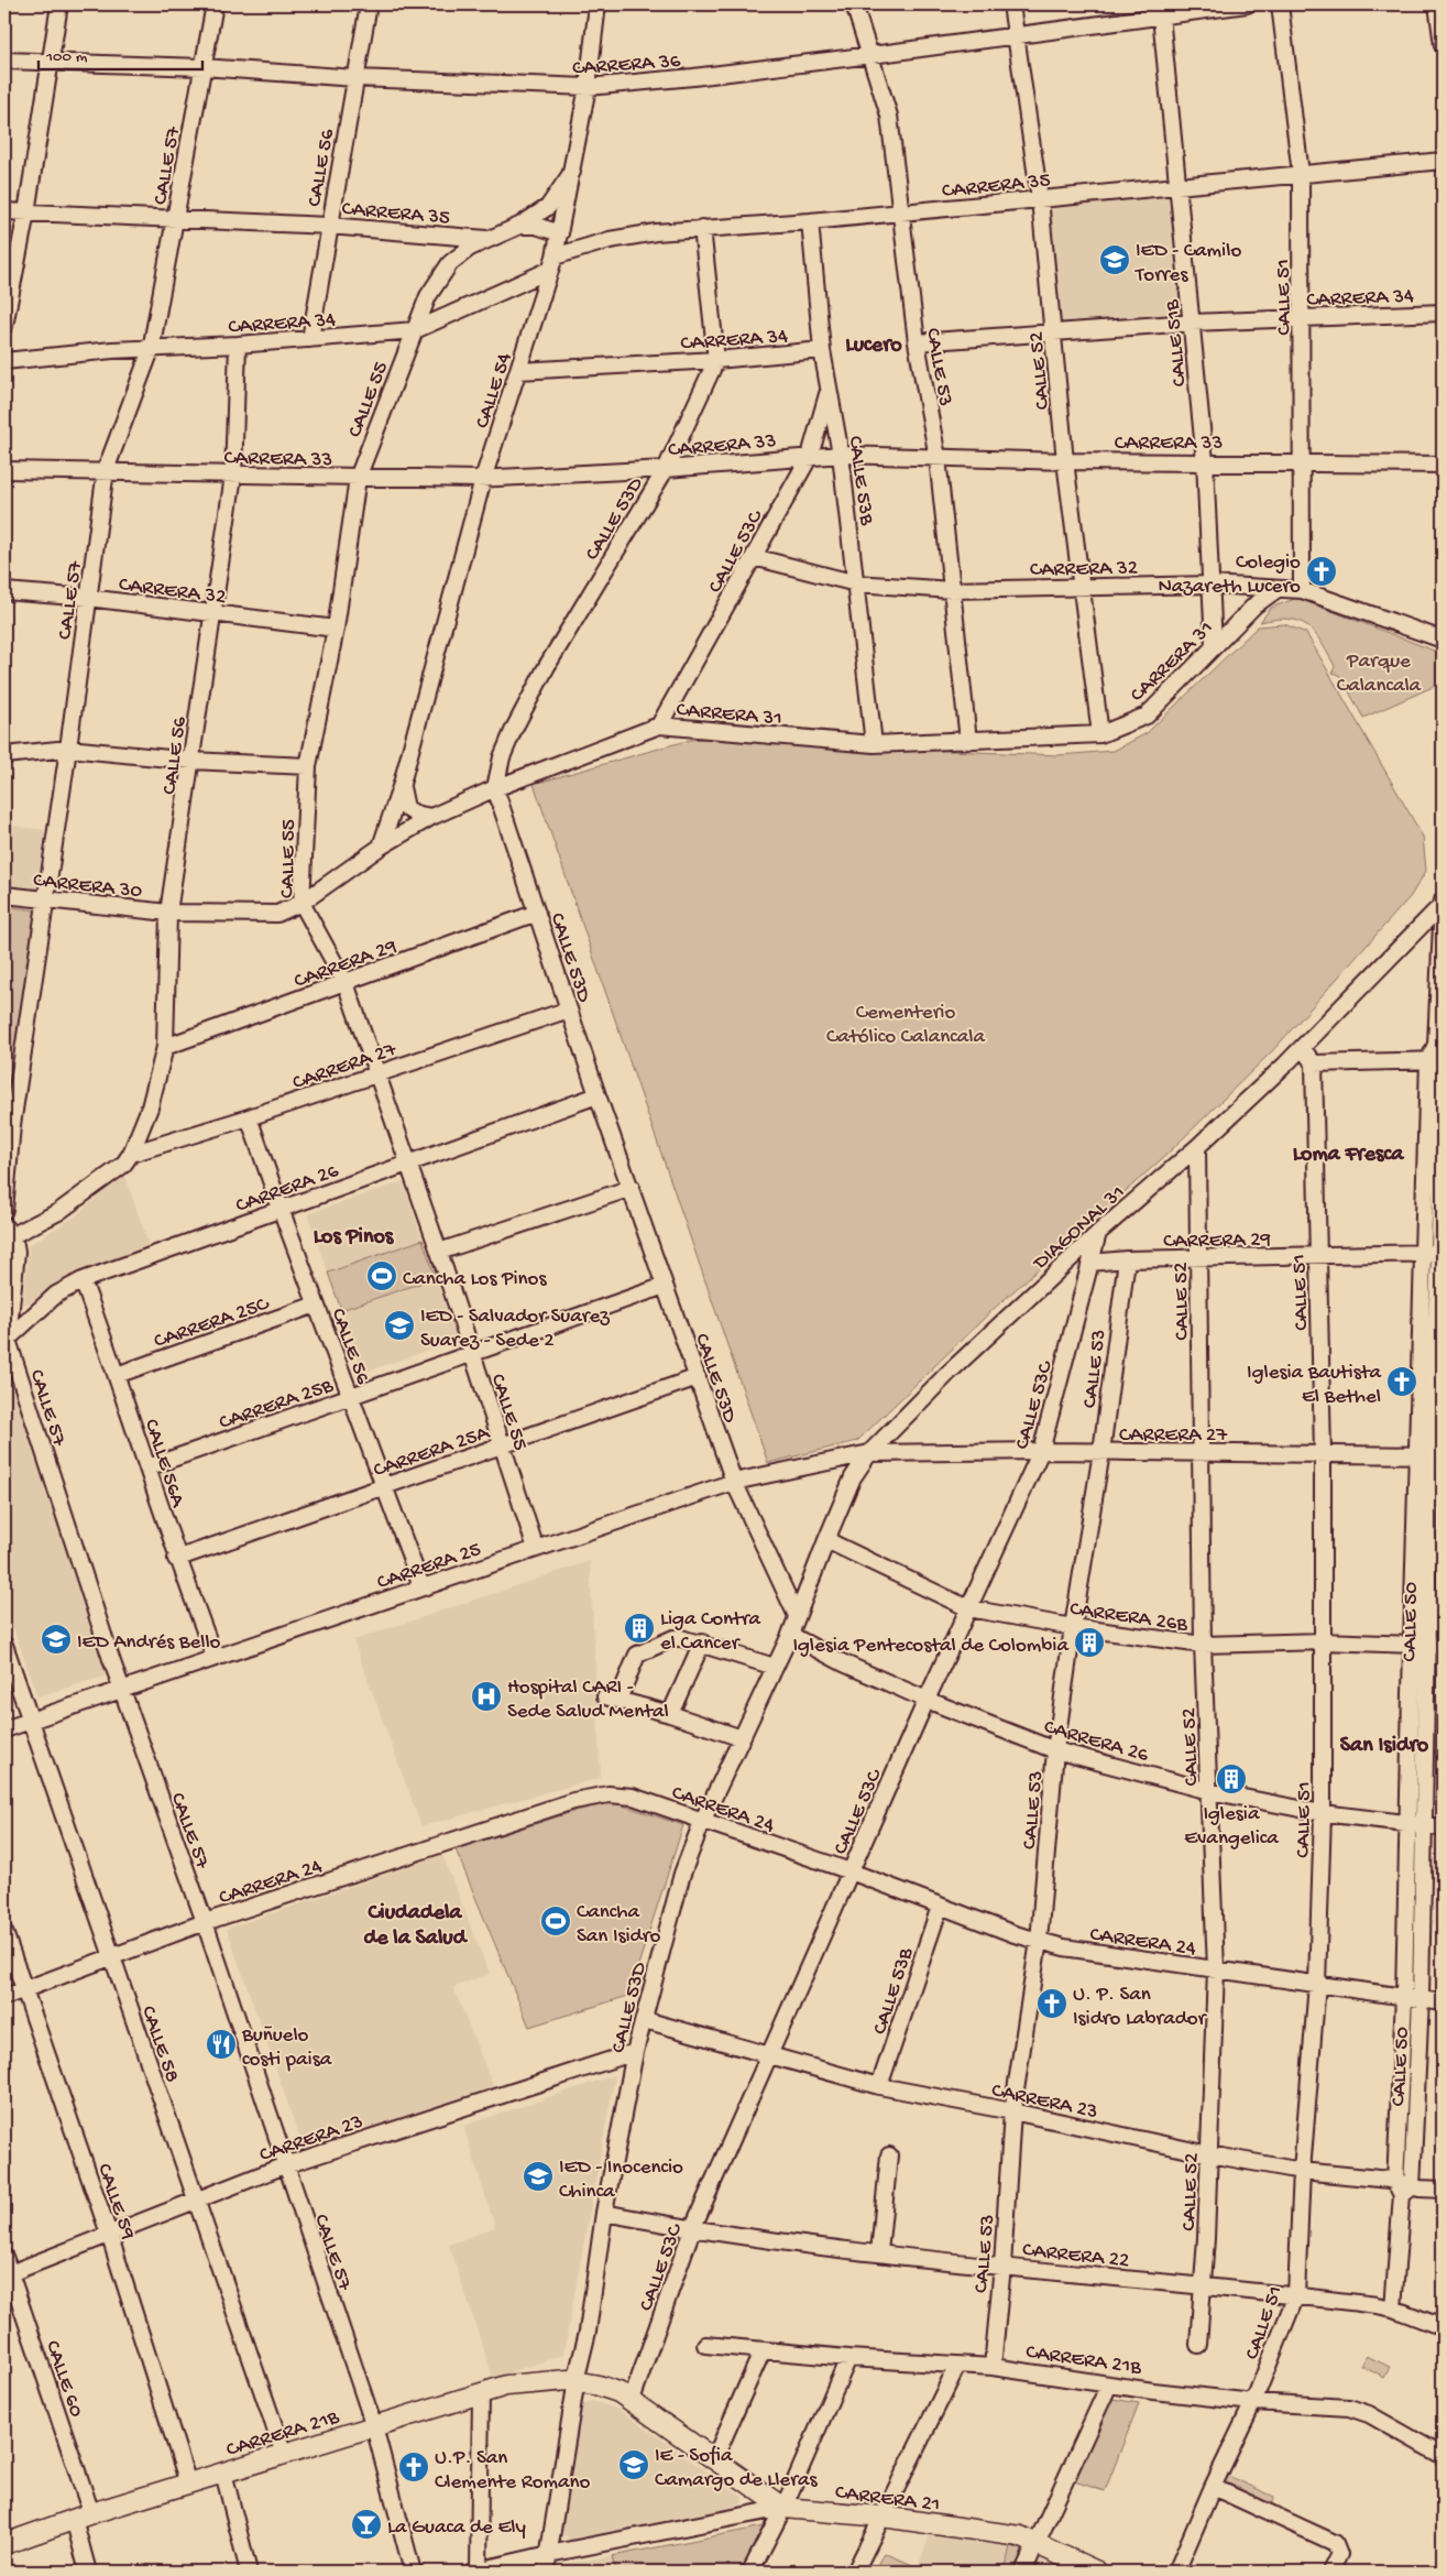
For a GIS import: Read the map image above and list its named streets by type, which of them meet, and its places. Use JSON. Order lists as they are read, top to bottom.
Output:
{
  "streets": {
    "main road": ["CARRERA 21B", "CARRERA 21"],
    "street": [
      "CARRERA 36",
      "CALLE 57",
      "CALLE 56",
      "CARRERA 35",
      "CARRERA 34",
      "CALLE 51",
      "CALLE 51B",
      "CALLE 53",
      "CALLE 52",
      "CALLE 54",
      "CALLE 55",
      "CARRERA 33",
      "CALLE 53B",
      "CALLE 53D",
      "CALLE 53C",
      "CARRERA 32",
      "CARRERA 31",
      "CARRERA 30",
      "CARRERA 29",
      "CARRERA 27",
      "CARRERA 26",
      "DIAGONAL 31",
      "CARRERA 25C",
      "CARRERA 25B",
      "CARRERA 25A",
      "CALLE 56A",
      "CARRERA 25",
      "CARRERA 26B",
      "CALLE 50",
      "CARRERA 24",
      "CALLE 58",
      "CARRERA 23",
      "CALLE 59",
      "CARRERA 22",
      "CALLE 60"
    ]
  },
  "crossings": [
    ["CARRERA 36", "CALLE 57"],
    ["CARRERA 36", "CALLE 56"],
    ["CARRERA 36", "CALLE 51B"],
    ["CARRERA 36", "CALLE 53"],
    ["CARRERA 36", "CALLE 52"],
    ["CARRERA 36", "CALLE 54"],
    ["CALLE 57", "CARRERA 35"],
    ["CALLE 57", "CARRERA 34"],
    ["CALLE 57", "CARRERA 33"],
    ["CALLE 57", "CARRERA 32"],
    ["CALLE 57", "CARRERA 30"],
    ["CALLE 57", "CARRERA 27"],
    ["CALLE 57", "CARRERA 26"],
    ["CALLE 57", "CARRERA 25"],
    ["CALLE 57", "CARRERA 24"],
    ["CALLE 57", "CARRERA 23"],
    ["CALLE 57", "CARRERA 21B"],
    ["CALLE 56", "CARRERA 35"],
    ["CALLE 56", "CARRERA 34"],
    ["CALLE 56", "CARRERA 33"],
    ["CALLE 56", "CARRERA 32"],
    ["CALLE 56", "CARRERA 31"],
    ["CALLE 56", "CARRERA 30"],
    ["CALLE 56", "CARRERA 29"],
    ["CALLE 56", "CARRERA 27"],
    ["CALLE 56", "CARRERA 26"],
    ["CALLE 56", "CARRERA 25C"],
    ["CALLE 56", "CARRERA 25B"],
    ["CALLE 56", "CARRERA 25A"],
    ["CALLE 56", "CARRERA 25"],
    ["CARRERA 35", "CARRERA 34"],
    ["CARRERA 35", "CALLE 51"],
    ["CARRERA 35", "CALLE 51B"],
    ["CARRERA 35", "CALLE 53"],
    ["CARRERA 35", "CALLE 52"],
    ["CARRERA 35", "CALLE 54"],
    ["CARRERA 35", "CALLE 55"],
    ["CARRERA 35", "CALLE 53B"],
    ["CARRERA 34", "CALLE 51"],
    ["CARRERA 34", "CALLE 51B"],
    ["CARRERA 34", "CALLE 53"],
    ["CARRERA 34", "CALLE 52"],
    ["CARRERA 34", "CALLE 54"],
    ["CARRERA 34", "CALLE 55"],
    ["CARRERA 34", "CALLE 53B"],
    ["CARRERA 34", "CALLE 53D"],
    ["CALLE 51", "CARRERA 33"],
    ["CALLE 51", "CARRERA 32"],
    ["CALLE 51", "CARRERA 29"],
    ["CALLE 51", "CARRERA 27"],
    ["CALLE 51", "CARRERA 26"],
    ["CALLE 51", "CARRERA 26B"],
    ["CALLE 51", "CARRERA 24"],
    ["CALLE 51", "CARRERA 23"],
    ["CALLE 51", "CARRERA 22"],
    ["CALLE 51", "CARRERA 21B"],
    ["CALLE 51B", "CARRERA 33"],
    ["CALLE 51B", "CARRERA 32"],
    ["CALLE 51B", "CARRERA 31"],
    ["CALLE 53", "CARRERA 33"],
    ["CALLE 53", "CARRERA 32"],
    ["CALLE 53", "CARRERA 31"],
    ["CALLE 53", "CARRERA 29"],
    ["CALLE 53", "CARRERA 27"],
    ["CALLE 53", "CARRERA 26"],
    ["CALLE 53", "CARRERA 26B"],
    ["CALLE 53", "CARRERA 24"],
    ["CALLE 53", "CARRERA 23"],
    ["CALLE 53", "CARRERA 22"],
    ["CALLE 53", "CARRERA 21B"],
    ["CALLE 52", "CARRERA 33"],
    ["CALLE 52", "CARRERA 32"],
    ["CALLE 52", "CARRERA 31"],
    ["CALLE 52", "CARRERA 29"],
    ["CALLE 52", "CARRERA 27"],
    ["CALLE 52", "CARRERA 26"],
    ["CALLE 52", "DIAGONAL 31"],
    ["CALLE 52", "CARRERA 26B"],
    ["CALLE 52", "CARRERA 24"],
    ["CALLE 52", "CARRERA 23"],
    ["CALLE 52", "CARRERA 22"],
    ["CALLE 54", "CALLE 55"],
    ["CALLE 54", "CARRERA 33"],
    ["CALLE 54", "CARRERA 31"],
    ["CALLE 55", "CARRERA 33"],
    ["CALLE 55", "CARRERA 32"],
    ["CALLE 55", "CARRERA 31"],
    ["CALLE 55", "CARRERA 29"],
    ["CALLE 55", "CARRERA 27"],
    ["CALLE 55", "CARRERA 26"],
    ["CALLE 55", "CARRERA 25B"],
    ["CALLE 55", "CARRERA 25A"],
    ["CALLE 55", "CARRERA 25"],
    ["CARRERA 33", "CALLE 53B"],
    ["CARRERA 33", "CALLE 53D"],
    ["CARRERA 33", "CALLE 53C"],
    ["CALLE 53B", "CALLE 53C"],
    ["CALLE 53B", "CARRERA 32"],
    ["CALLE 53B", "CARRERA 31"],
    ["CALLE 53B", "CARRERA 24"],
    ["CALLE 53B", "CARRERA 23"],
    ["CALLE 53D", "CARRERA 31"],
    ["CALLE 53D", "CARRERA 29"],
    ["CALLE 53D", "CARRERA 27"],
    ["CALLE 53D", "CARRERA 26"],
    ["CALLE 53D", "DIAGONAL 31"],
    ["CALLE 53D", "CARRERA 25B"],
    ["CALLE 53D", "CARRERA 25A"],
    ["CALLE 53D", "CARRERA 25"],
    ["CALLE 53D", "CARRERA 24"],
    ["CALLE 53D", "CARRERA 23"],
    ["CALLE 53D", "CARRERA 22"],
    ["CALLE 53D", "CARRERA 21B"],
    ["CALLE 53D", "CARRERA 21"],
    ["CALLE 53C", "CARRERA 32"],
    ["CALLE 53C", "CARRERA 31"],
    ["CALLE 53C", "CARRERA 29"],
    ["CALLE 53C", "CARRERA 27"],
    ["CALLE 53C", "CARRERA 26"],
    ["CALLE 53C", "DIAGONAL 31"],
    ["CALLE 53C", "CARRERA 26B"],
    ["CALLE 53C", "CARRERA 24"],
    ["CALLE 53C", "CARRERA 23"],
    ["CALLE 53C", "CARRERA 22"],
    ["CALLE 53C", "CARRERA 21B"],
    ["CARRERA 32", "CARRERA 31"],
    ["CARRERA 31", "CARRERA 30"],
    ["CARRERA 29", "CALLE 50"],
    ["CARRERA 27", "DIAGONAL 31"],
    ["CARRERA 27", "CARRERA 25"],
    ["CARRERA 27", "CALLE 50"],
    ["CARRERA 26", "CALLE 56A"],
    ["CARRERA 26", "CALLE 50"],
    ["DIAGONAL 31", "CARRERA 25"],
    ["DIAGONAL 31", "CARRERA 26B"],
    ["DIAGONAL 31", "CALLE 50"],
    ["CARRERA 25C", "CALLE 56A"],
    ["CARRERA 25B", "CALLE 56A"],
    ["CARRERA 25A", "CALLE 56A"],
    ["CALLE 56A", "CARRERA 25"],
    ["CARRERA 25", "CALLE 58"],
    ["CARRERA 26B", "CALLE 50"],
    ["CALLE 50", "CARRERA 24"],
    ["CALLE 50", "CARRERA 23"],
    ["CALLE 50", "CARRERA 22"],
    ["CARRERA 24", "CALLE 58"],
    ["CARRERA 24", "CALLE 59"],
    ["CALLE 58", "CARRERA 23"],
    ["CALLE 58", "CARRERA 21B"],
    ["CARRERA 23", "CALLE 59"],
    ["CARRERA 23", "CALLE 60"],
    ["CALLE 59", "CARRERA 21B"],
    ["CARRERA 21B", "CALLE 60"],
    ["CARRERA 21B", "CARRERA 21"]
  ],
  "districts": [
    "Lucero",
    "Loma Fresca",
    "Los Pinos",
    "San Isidro",
    "Ciudadela de la Salud"
  ],
  "parks": ["Parque Calancala", "Cementerio Católico Calancala"],
  "places": {
    "school or university": [
      "IED - Camilo Torres",
      "IED - Salvador Suarez Suarez - Sede 2",
      "IED Andrés Bello",
      "IED - Inocencio Chinca",
      "IE - Sofia Camargo de Lleras"
    ],
    "church": [
      "Colegio Nazareth Lucero",
      "Iglesia Bautista El Bethel",
      "U. P. San Isidro Labrador",
      "U.P. San Clemente Romano"
    ],
    "sports": ["Cancha Los Pinos", "Cancha San Isidro"],
    "building": ["Liga Contra el Cancer", "Iglesia Pentecostal de Colombia", "Iglesia Evangelica"],
    "hospital": ["Hospital CARI - Sede Salud Mental"],
    "restaurant": ["Buñuelo costi paisa"],
    "bar": ["La Guaca de Ely"]
  },
  "scale_bar": "100 m"
}
